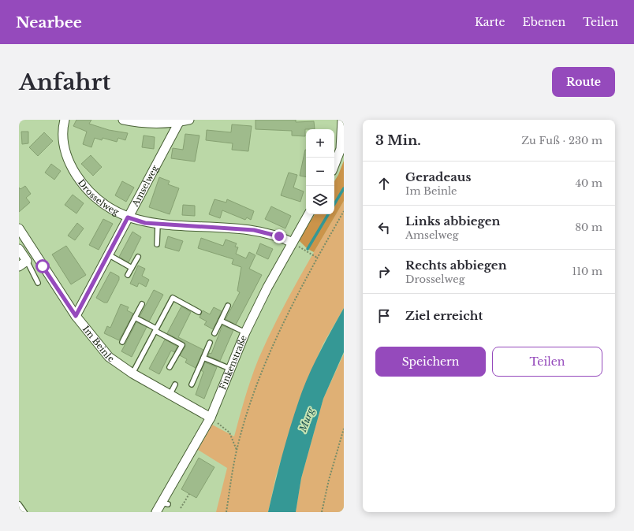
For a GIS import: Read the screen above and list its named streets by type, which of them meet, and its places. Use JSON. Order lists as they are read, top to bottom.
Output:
{
  "streets": {
    "street": [
      "Amselweg",
      "Drosselweg",
      "Im Beinle",
      "Finkenstraße"
    ]
  },
  "crossings": [
    ["Amselweg", "Drosselweg"],
    ["Amselweg", "Im Beinle"],
    ["Drosselweg", "Finkenstraße"],
    ["Im Beinle", "Finkenstraße"]
  ],
  "water": ["Murg"],
  "page": {
    "header": "Nearbee",
    "nav": ["Karte", "Ebenen", "Teilen"],
    "buttons": [
      "Route",
      ["Speichern", "Teilen"]
    ],
    "title": "Anfahrt",
    "heading": ["3 Min.", "Zu Fuß · 230 m"],
    "map_buttons": ["+", "−"],
    "list": [
      ["Geradeaus", "Im Beinle", "40 m"],
      ["Links abbiegen", "Amselweg", "80 m"],
      ["Rechts abbiegen", "Drosselweg", "110 m"],
      "Ziel erreicht"
    ]
  }
}
